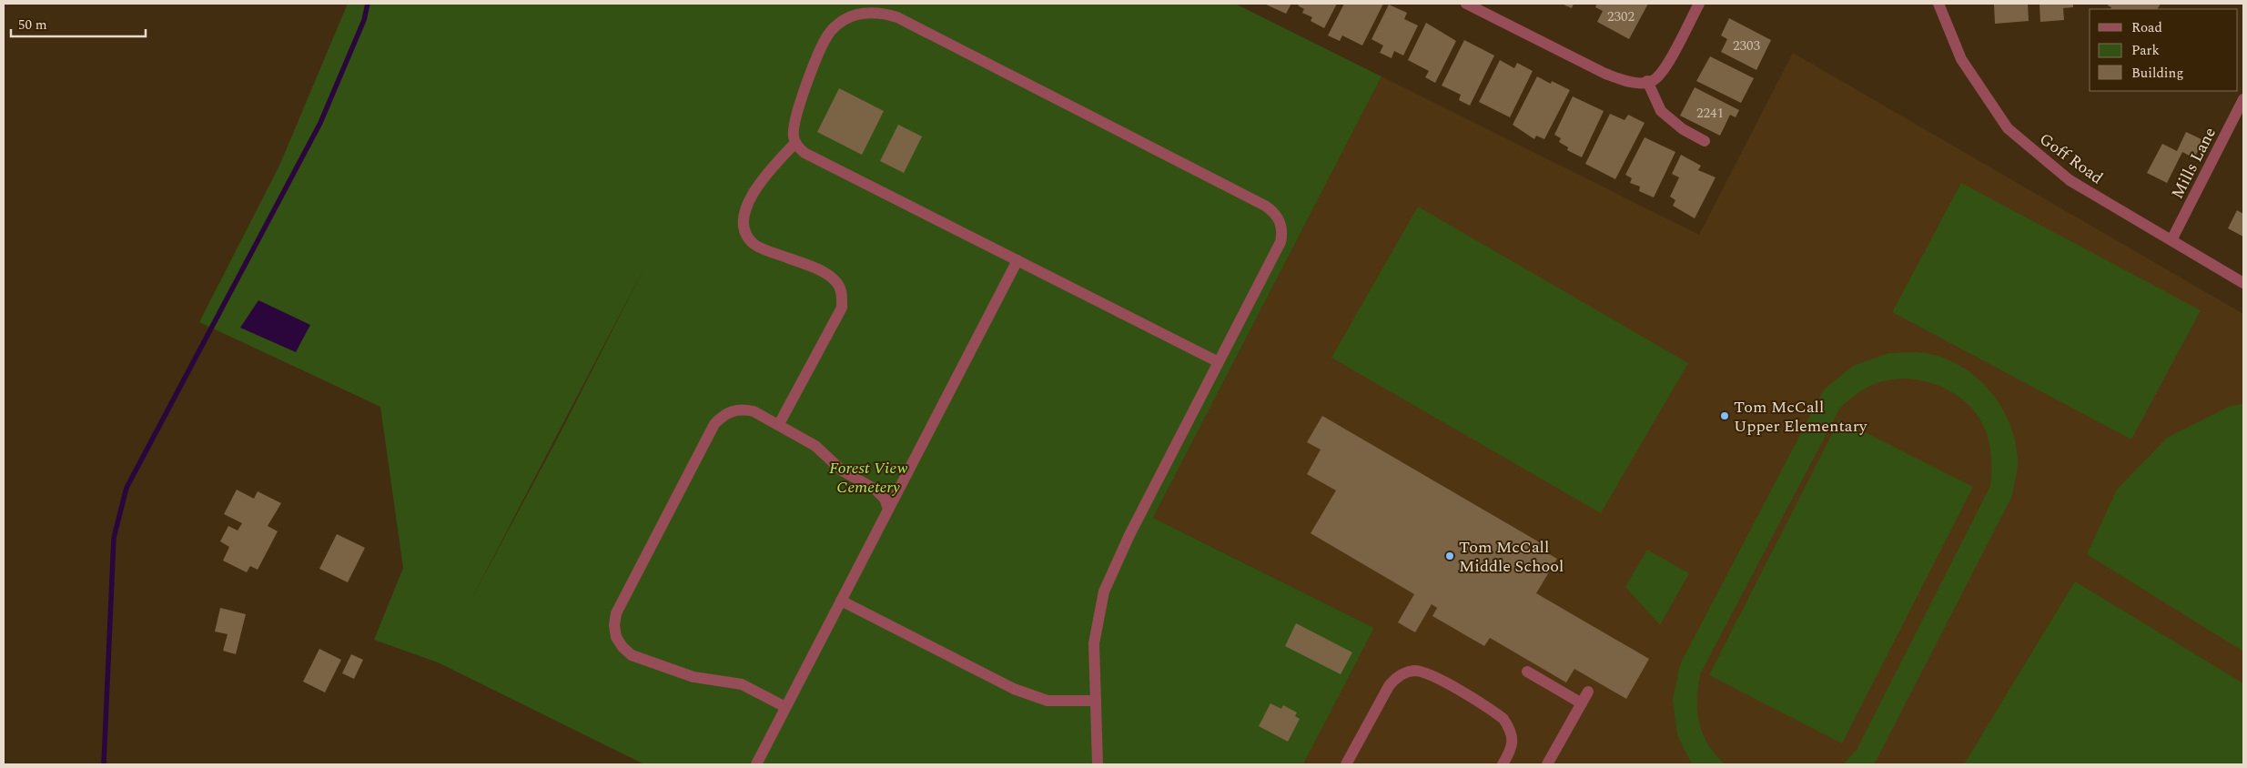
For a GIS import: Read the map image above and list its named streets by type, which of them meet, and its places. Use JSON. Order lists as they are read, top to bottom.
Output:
{
  "streets": {
    "street": ["Goff Road", "Mills Lane"]
  },
  "crossings": [
    ["Goff Road", "Mills Lane"]
  ],
  "parks": ["Forest View Cemetery"],
  "places": ["Tom McCall Upper Elementary", "Tom McCall Middle School"],
  "house_numbers": ["2302", "2303", "2241"],
  "legend": ["Road", "Park", "Building"],
  "scale_bar": "50 m"
}
